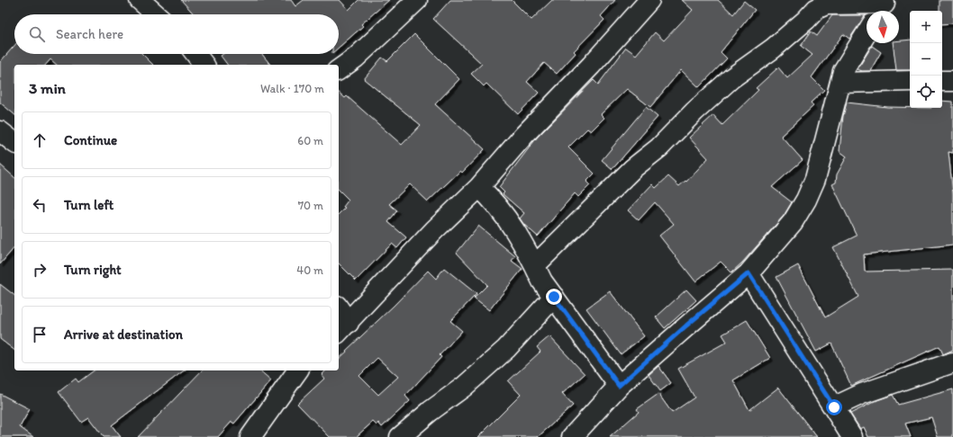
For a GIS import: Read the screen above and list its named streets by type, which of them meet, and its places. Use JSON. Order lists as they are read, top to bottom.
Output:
{
  "north": "bottom",
  "page": {
    "map_buttons": ["+", "−"],
    "search": "Search here",
    "heading": ["3 min", "Walk · 170 m"],
    "list": [
      ["Continue", "60 m"],
      ["Turn left", "70 m"],
      ["Turn right", "40 m"],
      "Arrive at destination"
    ]
  }
}
